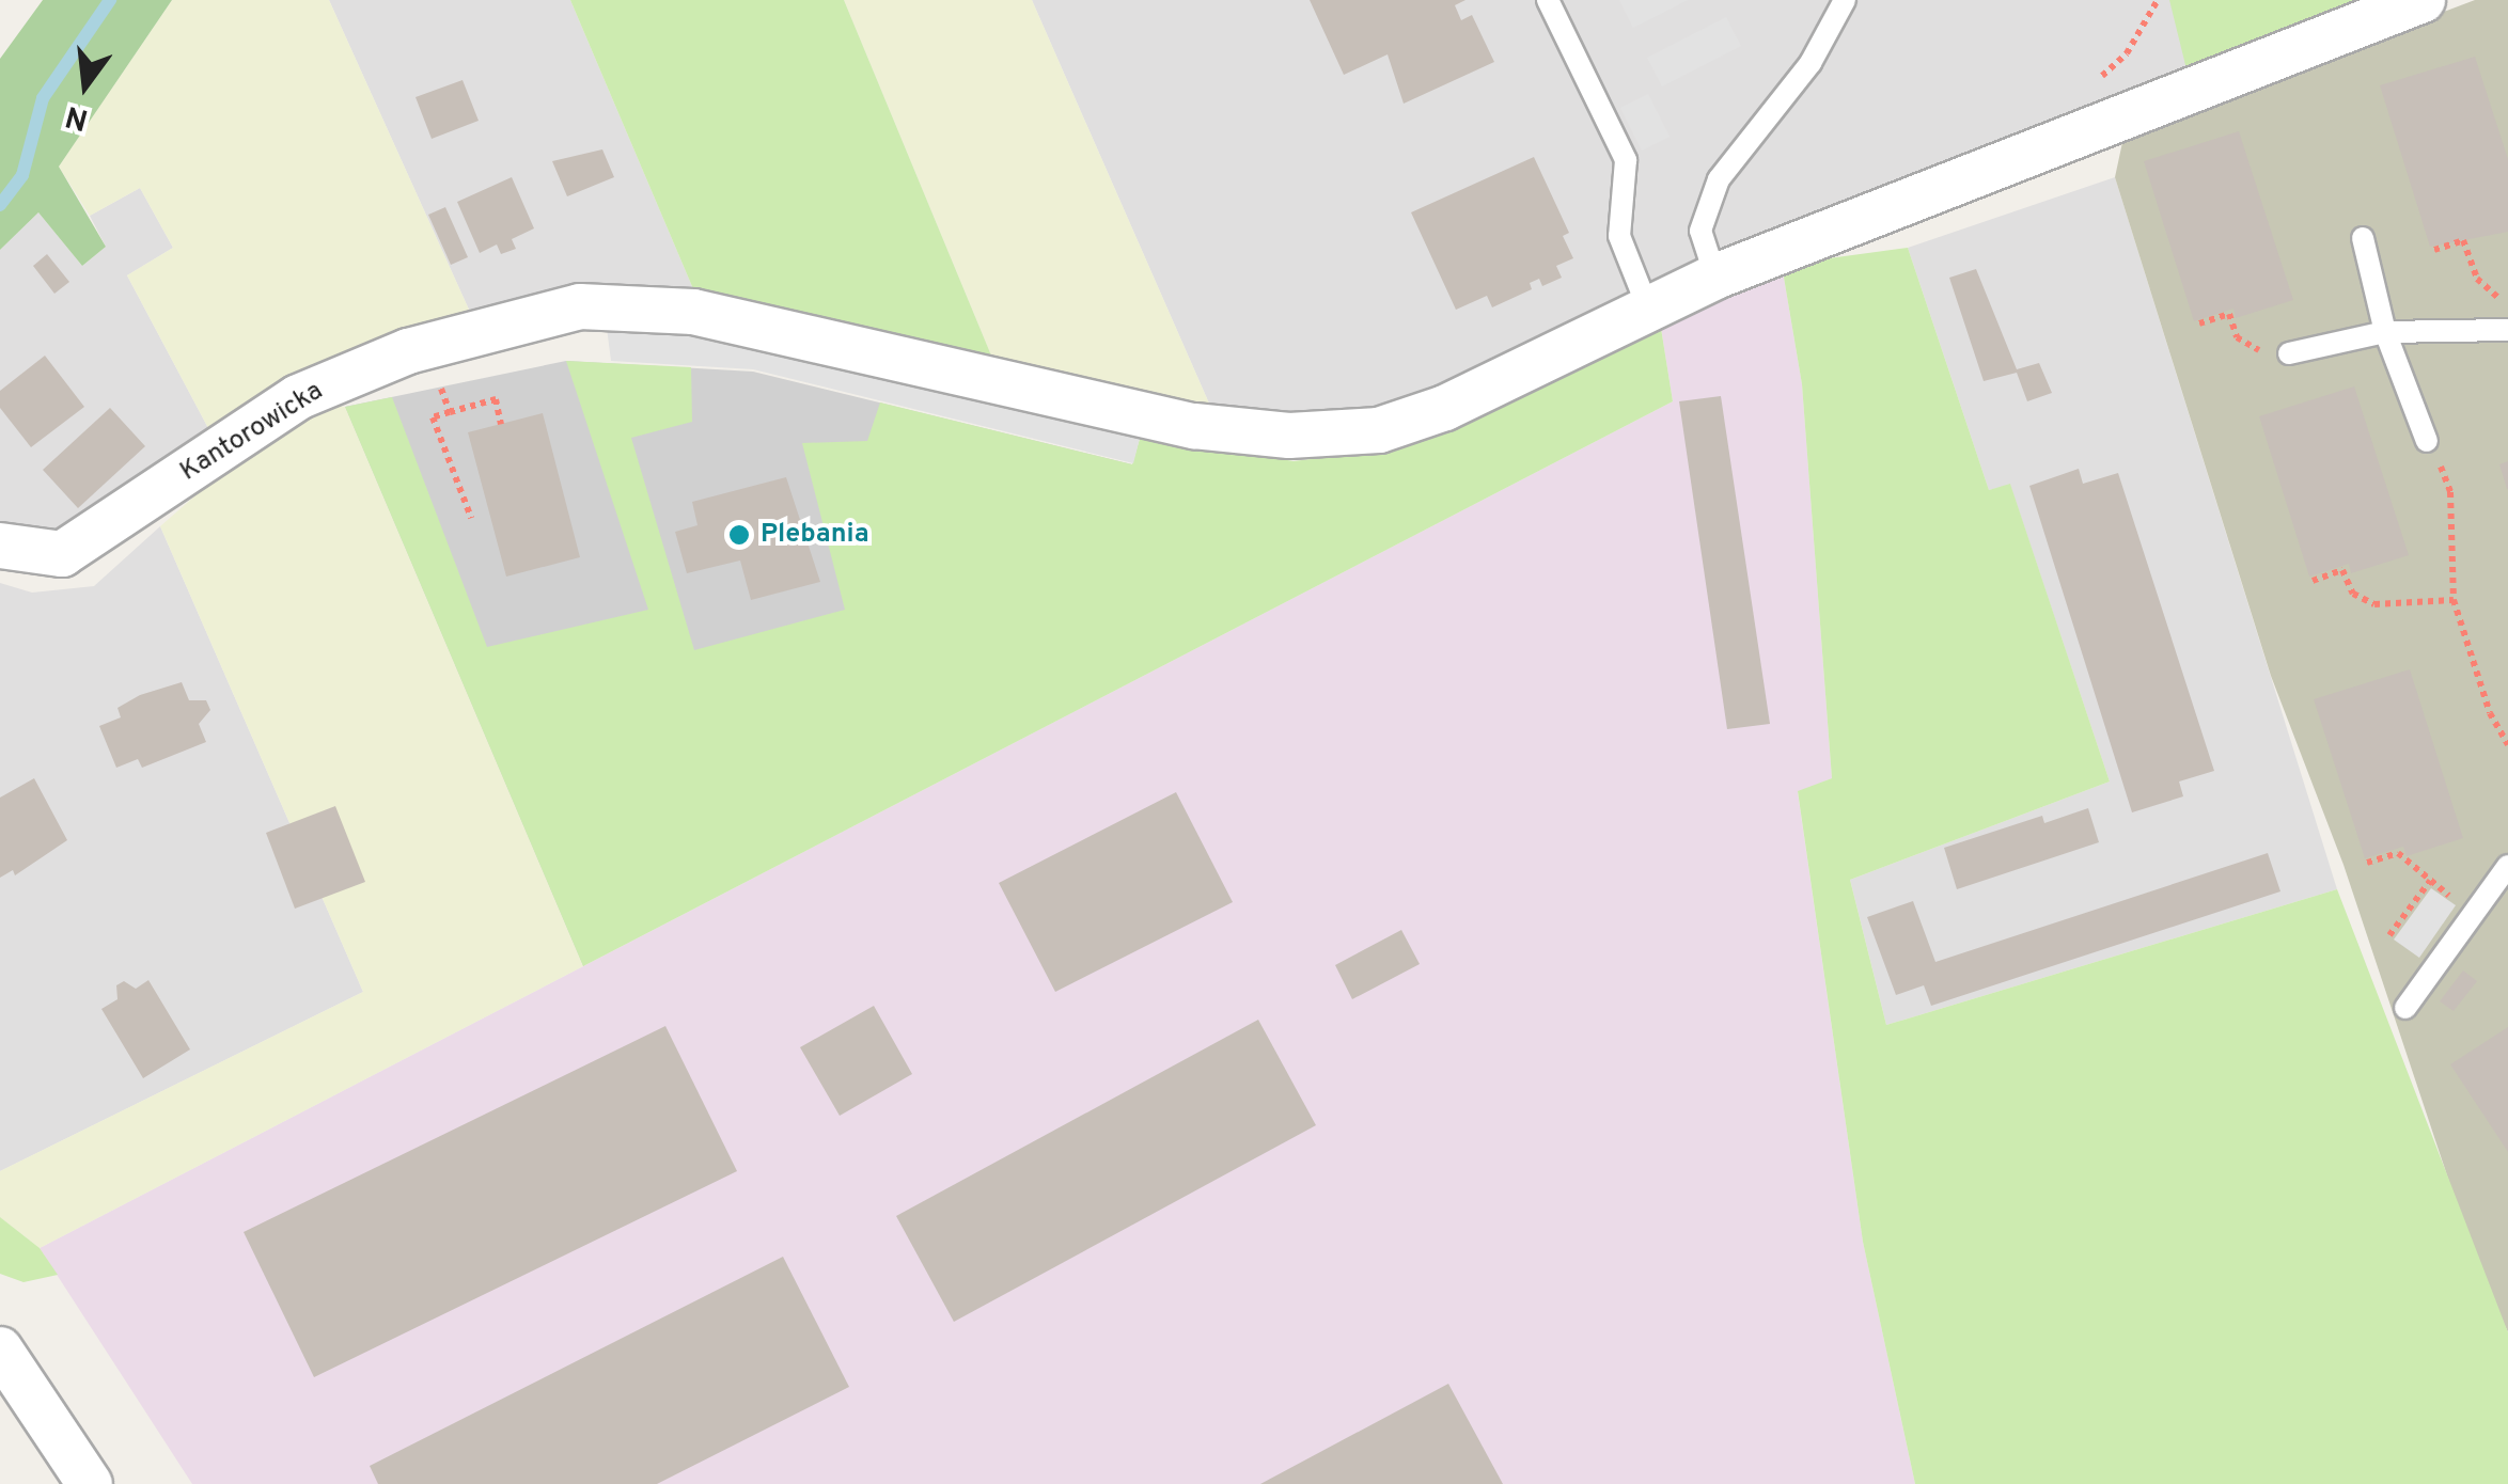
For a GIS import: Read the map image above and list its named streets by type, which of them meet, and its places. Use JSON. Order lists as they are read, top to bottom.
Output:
{
  "streets": {
    "street": ["Kantorowicka"]
  },
  "places": ["Plebania"],
  "north": "bottom"
}
